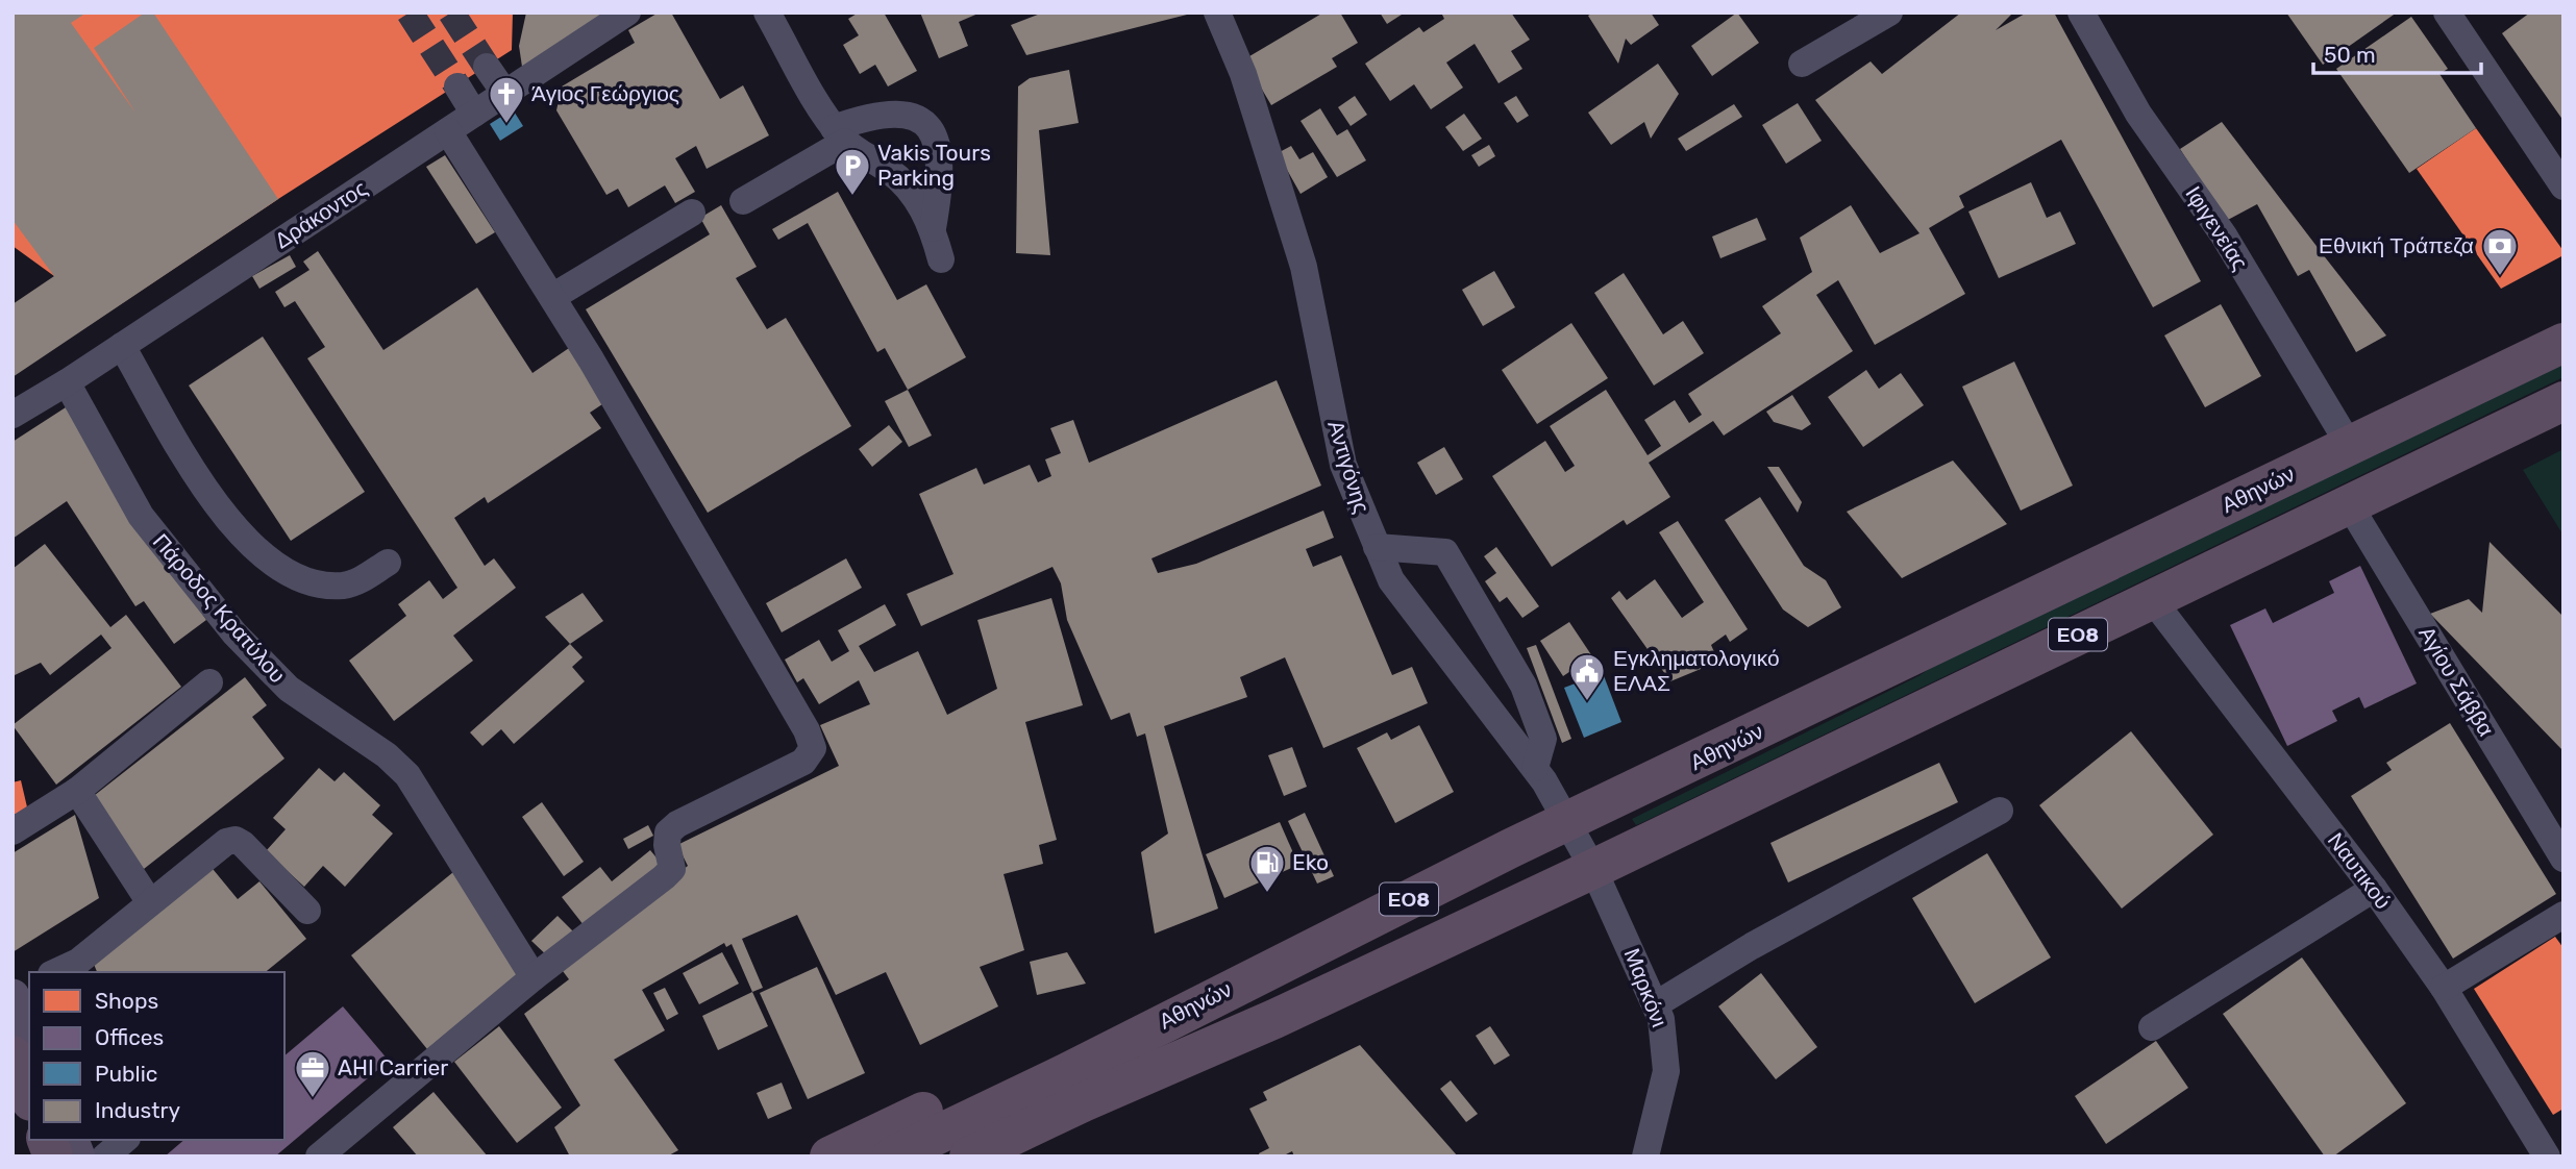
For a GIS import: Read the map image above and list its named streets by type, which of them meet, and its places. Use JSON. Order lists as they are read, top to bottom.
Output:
{
  "streets": {
    "highway": ["Αθηνών", "ΕΟ8"],
    "street": [
      "Δράκοντος",
      "Ιφιγενείας",
      "Αντιγόνης",
      "Πάροδος Κρατύλου",
      "Αγίου Σάββα",
      "Ναυτικού",
      "Μαρκόνι"
    ]
  },
  "crossings": [
    ["Δράκοντος", "Πάροδος Κρατύλου"],
    ["Ιφιγενείας", "Αθηνών"],
    ["Αντιγόνης", "Αθηνών"],
    ["Αντιγόνης", "Μαρκόνι"],
    ["Αθηνών", "Αγίου Σάββα"],
    ["Αθηνών", "Ναυτικού"],
    ["Αθηνών", "Μαρκόνι"]
  ],
  "places": {
    "church": ["Άγιος Γεώργιος"],
    "parking": ["Vakis Tours Parking"],
    "bank": ["Εθνική Τράπεζα"],
    "public building": ["Εγκληματολογικό ΕΛΑΣ"],
    "fuel station": ["Eko"],
    "office": ["AHI Carrier"]
  },
  "legend": [
    "Shops",
    "Offices",
    "Public",
    "Industry"
  ],
  "scale_bar": "50 m"
}
